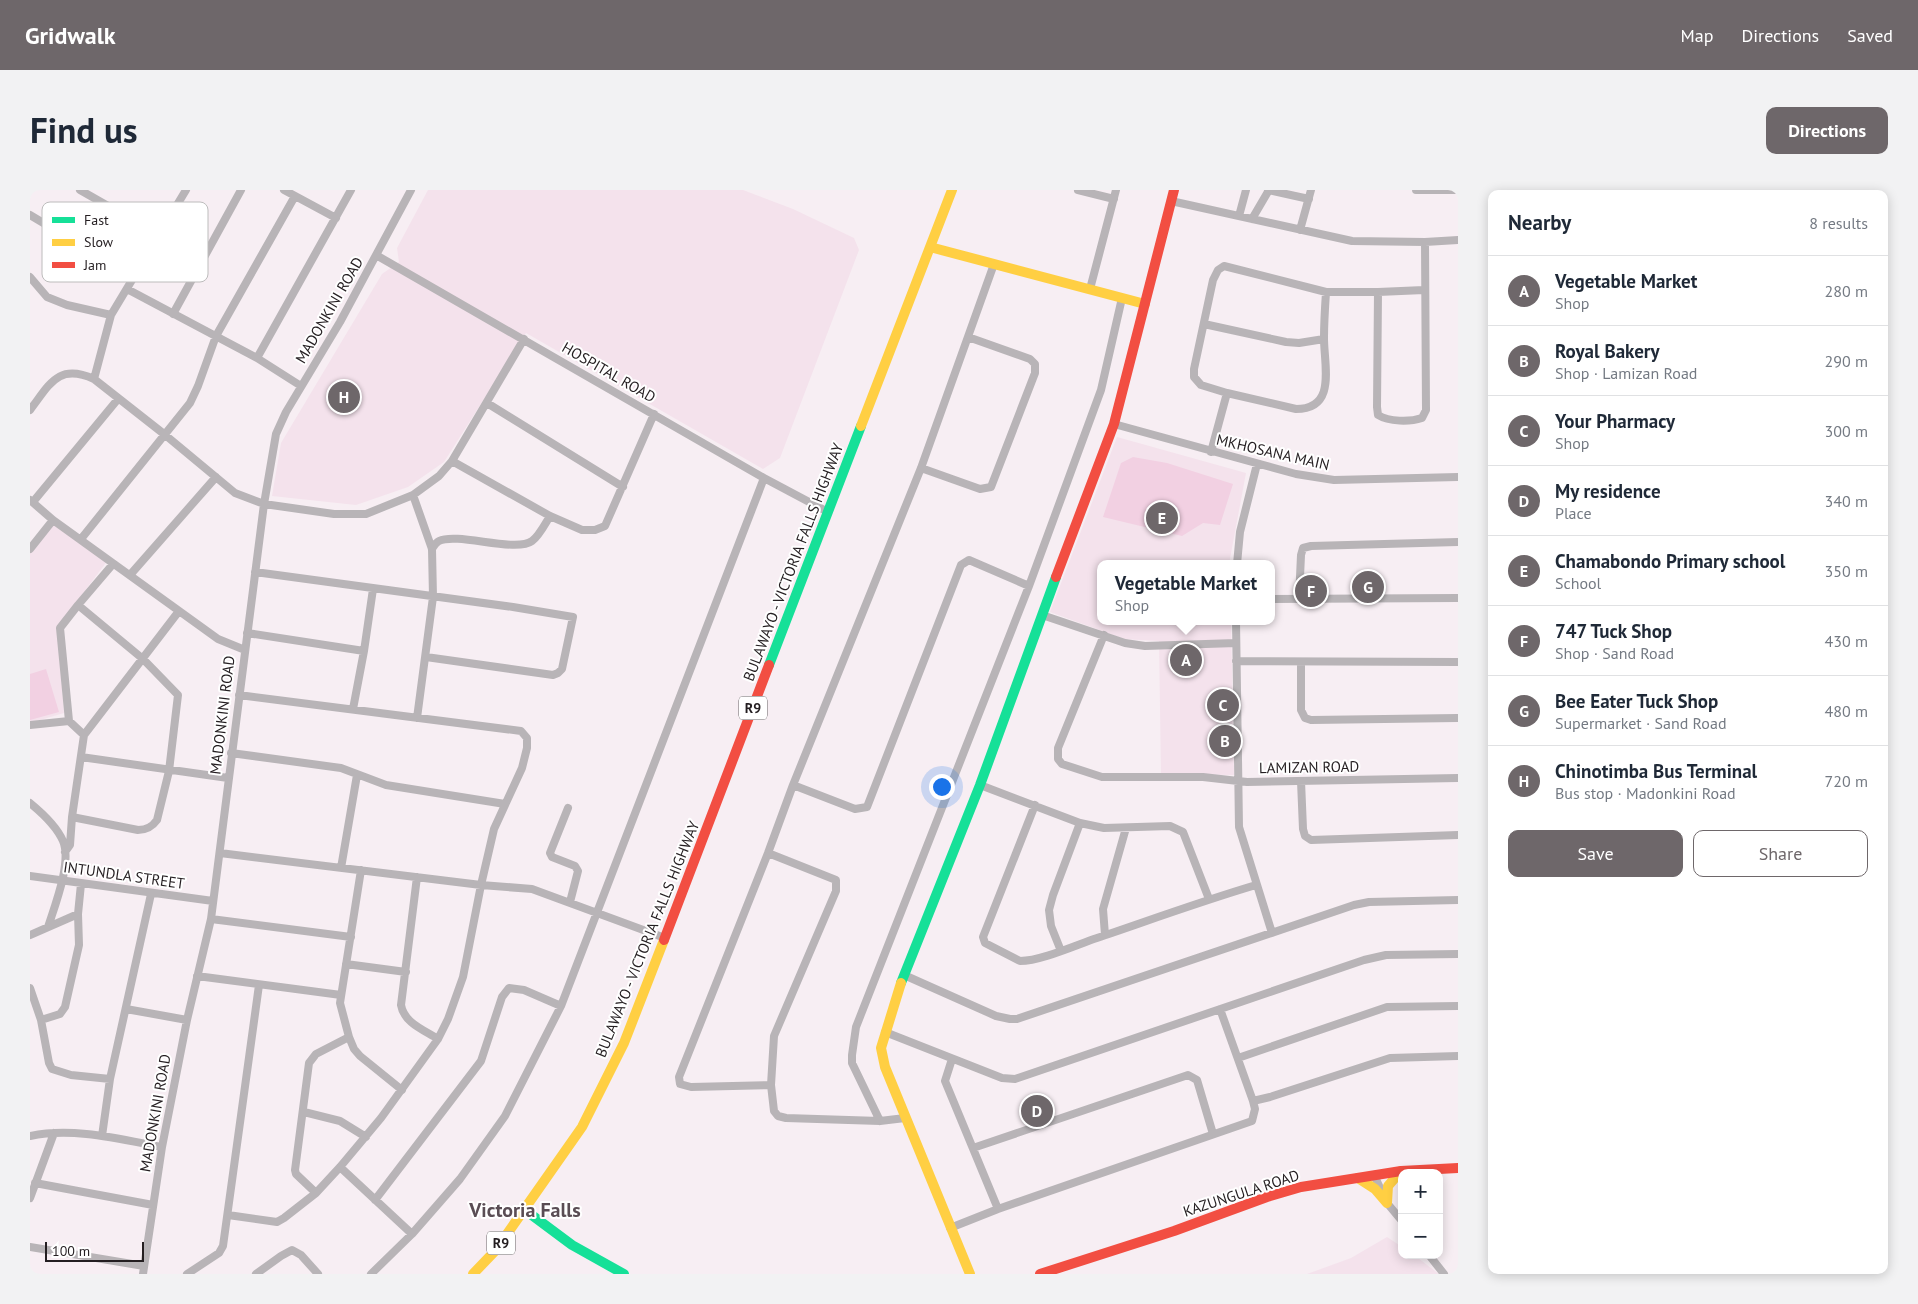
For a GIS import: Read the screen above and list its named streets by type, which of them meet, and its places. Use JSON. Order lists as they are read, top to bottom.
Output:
{
  "streets": {
    "main road": ["BULAWAYO - VICTORIA FALLS HIGHWAY", "R9", "KAZUNGULA ROAD"],
    "street": [
      "MADONKINI ROAD",
      "HOSPITAL ROAD",
      "MKHOSANA MAIN",
      "LAMIZAN ROAD",
      "INTUNDLA STREET"
    ]
  },
  "crossings": [
    ["MADONKINI ROAD", "HOSPITAL ROAD"],
    ["MADONKINI ROAD", "INTUNDLA STREET"],
    ["HOSPITAL ROAD", "BULAWAYO - VICTORIA FALLS HIGHWAY"],
    ["BULAWAYO - VICTORIA FALLS HIGHWAY", "R9"]
  ],
  "districts": ["Victoria Falls"],
  "legend": ["Fast", "Slow", "Jam"],
  "scale_bar": "100 m",
  "page": {
    "header": "Gridwalk",
    "nav": ["Map", "Directions", "Saved"],
    "title": "Find us",
    "buttons": [
      "Directions",
      ["Save", "Share"]
    ],
    "heading": ["Nearby", "8 results"],
    "list": [
      {
        "mark": "A",
        "name": "Vegetable Market",
        "note": "Shop",
        "value": "280 m"
      },
      {
        "mark": "B",
        "name": "Royal Bakery",
        "note": "Shop · Lamizan Road",
        "value": "290 m"
      },
      {
        "mark": "C",
        "name": "Your Pharmacy",
        "note": "Shop",
        "value": "300 m"
      },
      {
        "mark": "D",
        "name": "My residence",
        "note": "Place",
        "value": "340 m"
      },
      {
        "mark": "E",
        "name": "Chamabondo Primary school",
        "note": "School",
        "value": "350 m"
      },
      {
        "mark": "F",
        "name": "747 Tuck Shop",
        "note": "Shop · Sand Road",
        "value": "430 m"
      },
      {
        "mark": "G",
        "name": "Bee Eater Tuck Shop",
        "note": "Supermarket · Sand Road",
        "value": "480 m"
      },
      {
        "mark": "H",
        "name": "Chinotimba Bus Terminal",
        "note": "Bus stop · Madonkini Road",
        "value": "720 m"
      }
    ],
    "pins": [
      "H",
      "E",
      "G",
      "F",
      "A",
      "C",
      "B",
      "D"
    ],
    "popup": ["Vegetable Market", "Shop"],
    "map_buttons": ["+", "−"],
    "scale": "100 m"
  }
}
